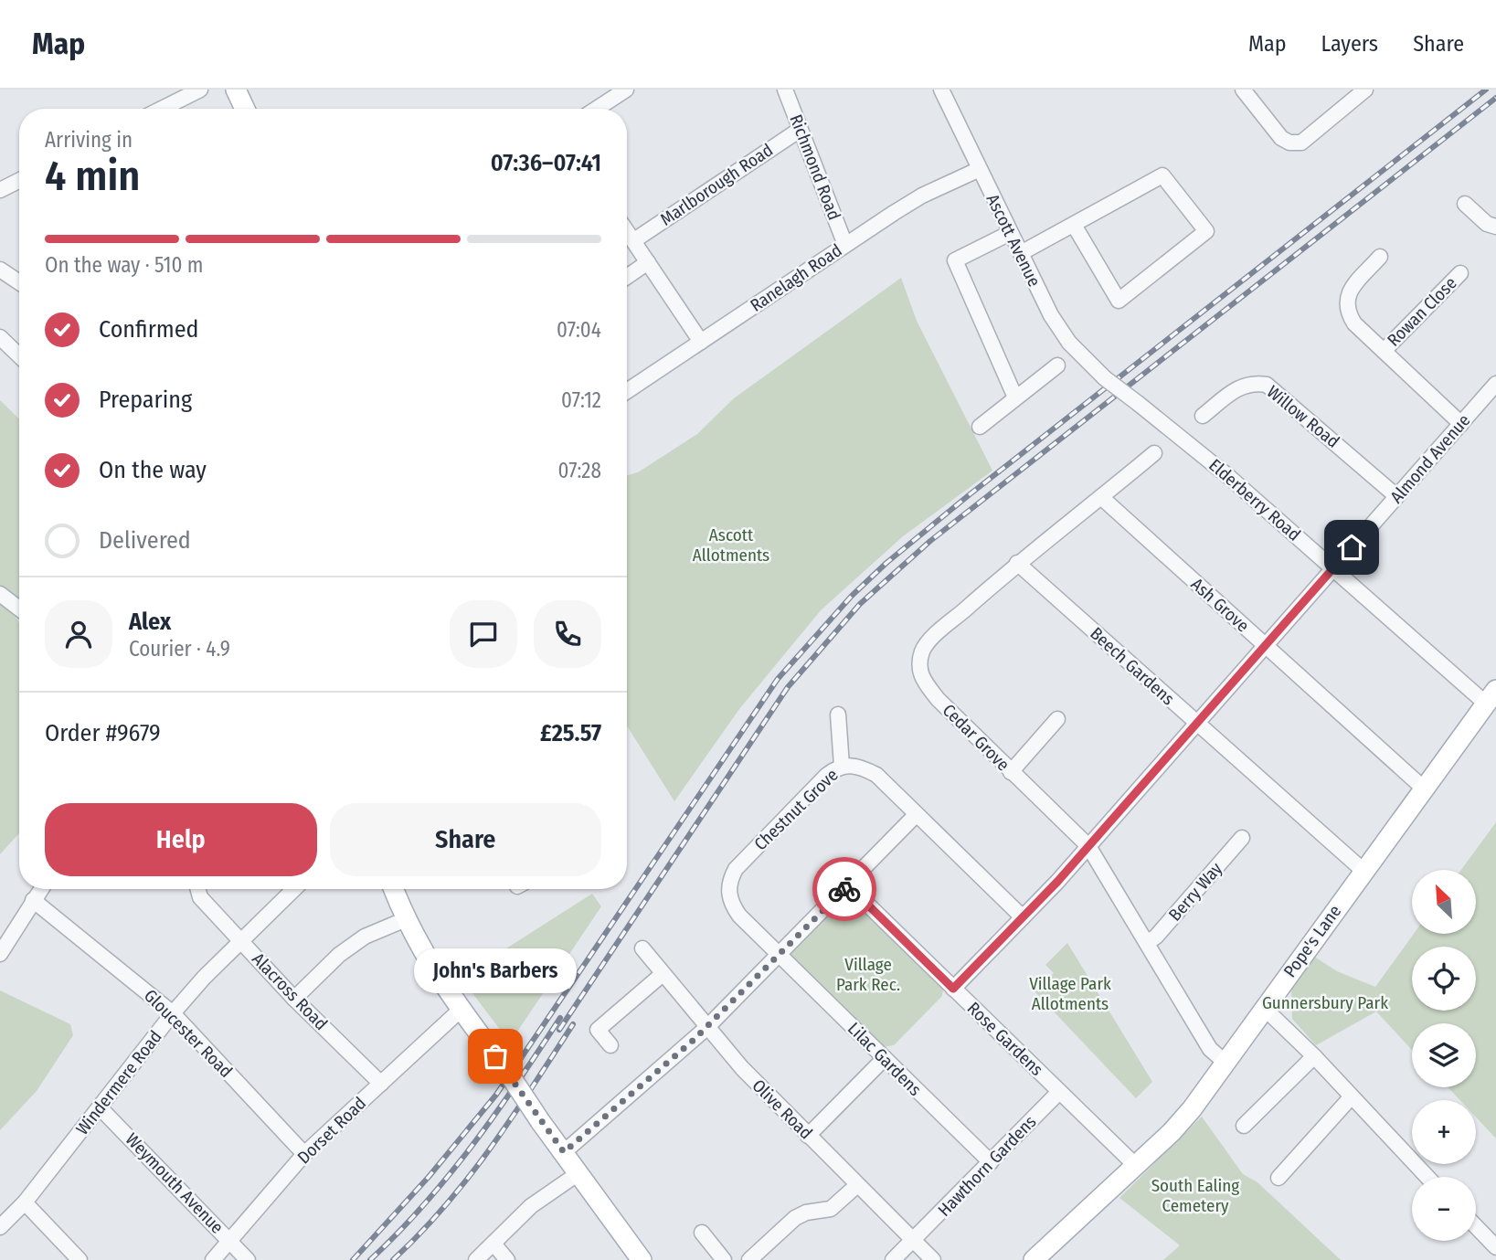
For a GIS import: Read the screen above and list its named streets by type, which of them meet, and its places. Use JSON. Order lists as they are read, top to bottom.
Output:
{
  "streets": {
    "main road": ["Pope's Lane"],
    "street": [
      "Richmond Road",
      "Marlborough Road",
      "Ascott Avenue",
      "Ranelagh Road",
      "Rowan Close",
      "Willow Road",
      "Almond Avenue",
      "Elderberry Road",
      "Ash Grove",
      "Beech Gardens",
      "Cedar Grove",
      "Chestnut Grove",
      "Berry Way",
      "Alacross Road",
      "Gloucester Road",
      "Rose Gardens",
      "Lilac Gardens",
      "Windermere Road",
      "Olive Road",
      "Dorset Road",
      "Hawthorn Gardens",
      "Weymouth Avenue"
    ]
  },
  "crossings": [
    ["Richmond Road", "Marlborough Road"],
    ["Richmond Road", "Ranelagh Road"],
    ["Ascott Avenue", "Ranelagh Road"],
    ["Ascott Avenue", "Elderberry Road"],
    ["Rowan Close", "Almond Avenue"],
    ["Willow Road", "Almond Avenue"],
    ["Almond Avenue", "Elderberry Road"],
    ["Almond Avenue", "Ash Grove"],
    ["Almond Avenue", "Beech Gardens"],
    ["Almond Avenue", "Cedar Grove"],
    ["Almond Avenue", "Chestnut Grove"],
    ["Almond Avenue", "Rose Gardens"],
    ["Elderberry Road", "Pope's Lane"],
    ["Ash Grove", "Cedar Grove"],
    ["Ash Grove", "Pope's Lane"],
    ["Beech Gardens", "Cedar Grove"],
    ["Beech Gardens", "Pope's Lane"],
    ["Cedar Grove", "Berry Way"],
    ["Cedar Grove", "Pope's Lane"],
    ["Chestnut Grove", "Lilac Gardens"],
    ["Pope's Lane", "Rose Gardens"],
    ["Alacross Road", "Windermere Road"],
    ["Alacross Road", "Dorset Road"],
    ["Gloucester Road", "Windermere Road"],
    ["Gloucester Road", "Dorset Road"],
    ["Rose Gardens", "Hawthorn Gardens"],
    ["Lilac Gardens", "Hawthorn Gardens"],
    ["Windermere Road", "Weymouth Avenue"],
    ["Olive Road", "Hawthorn Gardens"],
    ["Dorset Road", "Weymouth Avenue"]
  ],
  "parks": [
    "Ascott Allotments",
    "Village Park Rec.",
    "Village Park Allotments",
    "Gunnersbury Park",
    "South Ealing Cemetery"
  ],
  "places": ["John's Barbers"],
  "north": "top left",
  "page": {
    "header": "Map",
    "nav": ["Map", "Layers", "Share"],
    "heading": ["4 min", "Arriving in", "07:36–07:41"],
    "panel": [
      "Alex",
      "Courier · 4.9",
      "Order #9679",
      "£25.57"
    ],
    "bar": "On the way · 510 m",
    "list": [
      ["Confirmed", "07:04"],
      ["Preparing", "07:12"],
      ["On the way", "07:28"],
      "Delivered"
    ],
    "buttons": ["Help", "Share"],
    "map_buttons": ["+", "−"],
    "bubble": "John's Barbers"
  }
}
